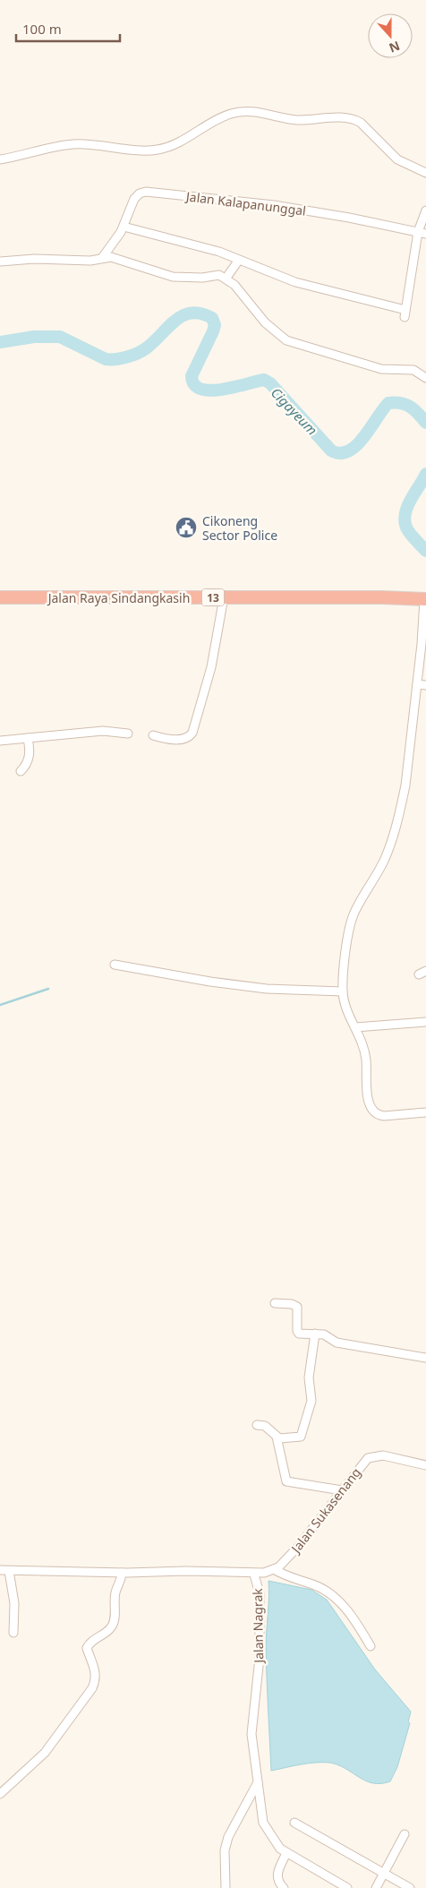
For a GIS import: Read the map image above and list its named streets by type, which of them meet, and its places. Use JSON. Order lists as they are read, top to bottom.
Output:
{
  "streets": {
    "highway": ["Jalan Raya Sindangkasih", "13"],
    "street": ["Jalan Kalapanunggal", "Jalan Sukasenang", "Jalan Nagrak"]
  },
  "crossings": [
    ["Jalan Sukasenang", "Jalan Nagrak"]
  ],
  "water": ["Cigayeum"],
  "places": {
    "public building": ["Cikoneng Sector Police"]
  },
  "scale_bar": "100 m",
  "north": "bottom"
}
